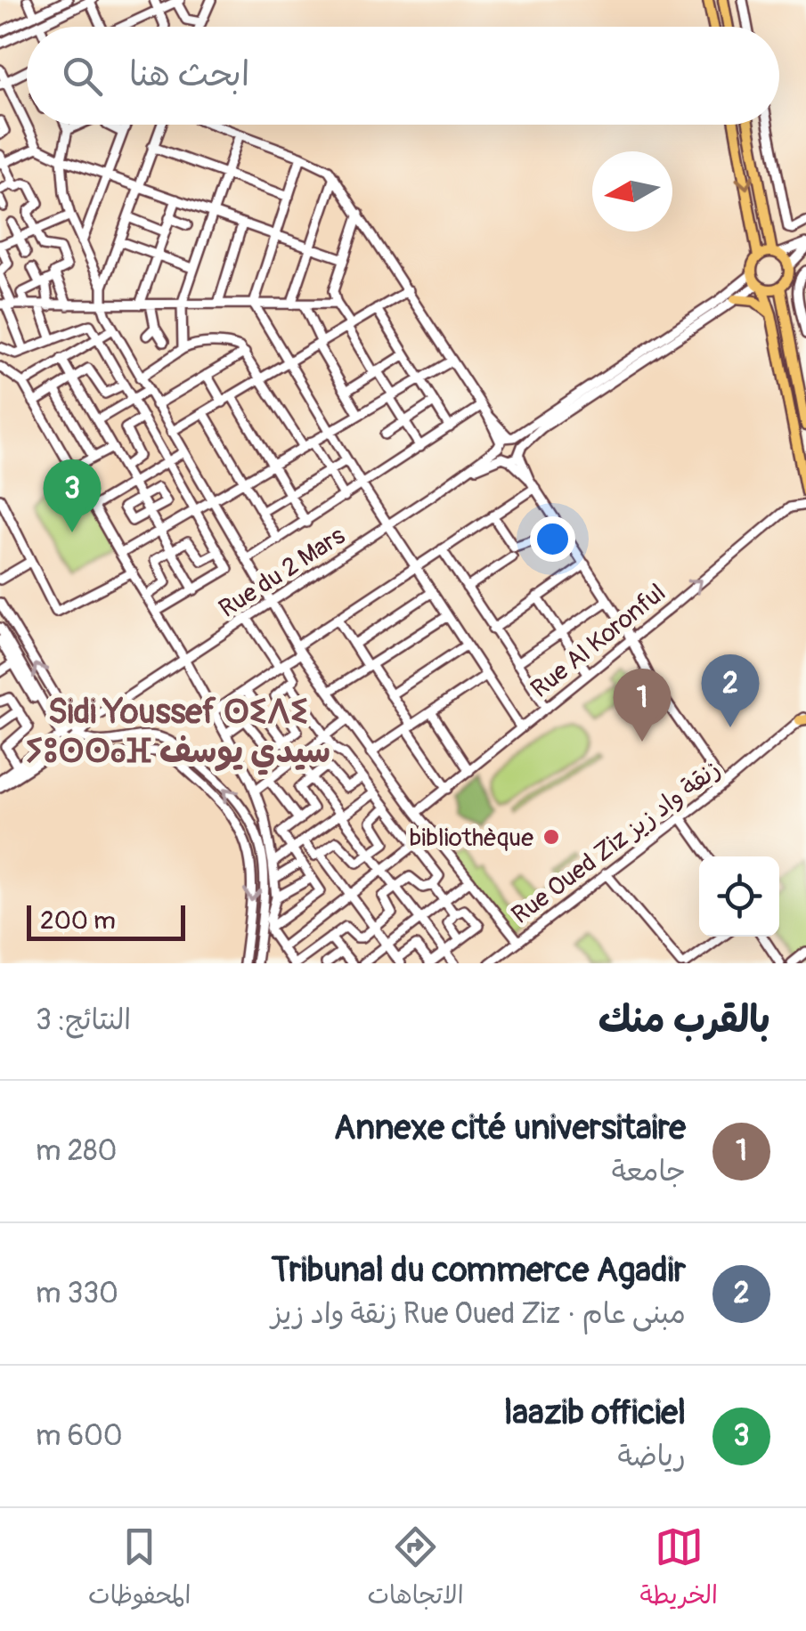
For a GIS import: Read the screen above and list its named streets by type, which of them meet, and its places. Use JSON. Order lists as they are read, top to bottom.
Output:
{
  "streets": {
    "street": ["Rue du 2 Mars", "Rue Al Koronful", "Rue Oued Ziz زنقة واد زيز"]
  },
  "one_way": ["Rue Al Koronful"],
  "districts": ["Sidi Youssef ⵙⵉⴷⵉ ⵢⵓⵙⵙⴰⴼ سيدي يوسف"],
  "places": ["bibliothèque"],
  "scale_bar": "200 m",
  "north": "left",
  "page": {
    "search": "ابحث هنا",
    "pins": ["3", "2", "1"],
    "scale": "200 m",
    "heading": ["بالقرب منك", "النتائج: 3"],
    "list": [
      {
        "mark": "1",
        "name": "Annexe cité universitaire",
        "note": "جامعة",
        "value": "280 m"
      },
      {
        "mark": "2",
        "name": "Tribunal du commerce Agadir",
        "note": "مبنى عام · Rue Oued Ziz زنقة واد زيز",
        "value": "330 m"
      },
      {
        "mark": "3",
        "name": "laazib officiel",
        "note": "رياضة",
        "value": "600 m"
      }
    ],
    "nav": ["الخريطة", "الاتجاهات", "المحفوظات"]
  }
}
